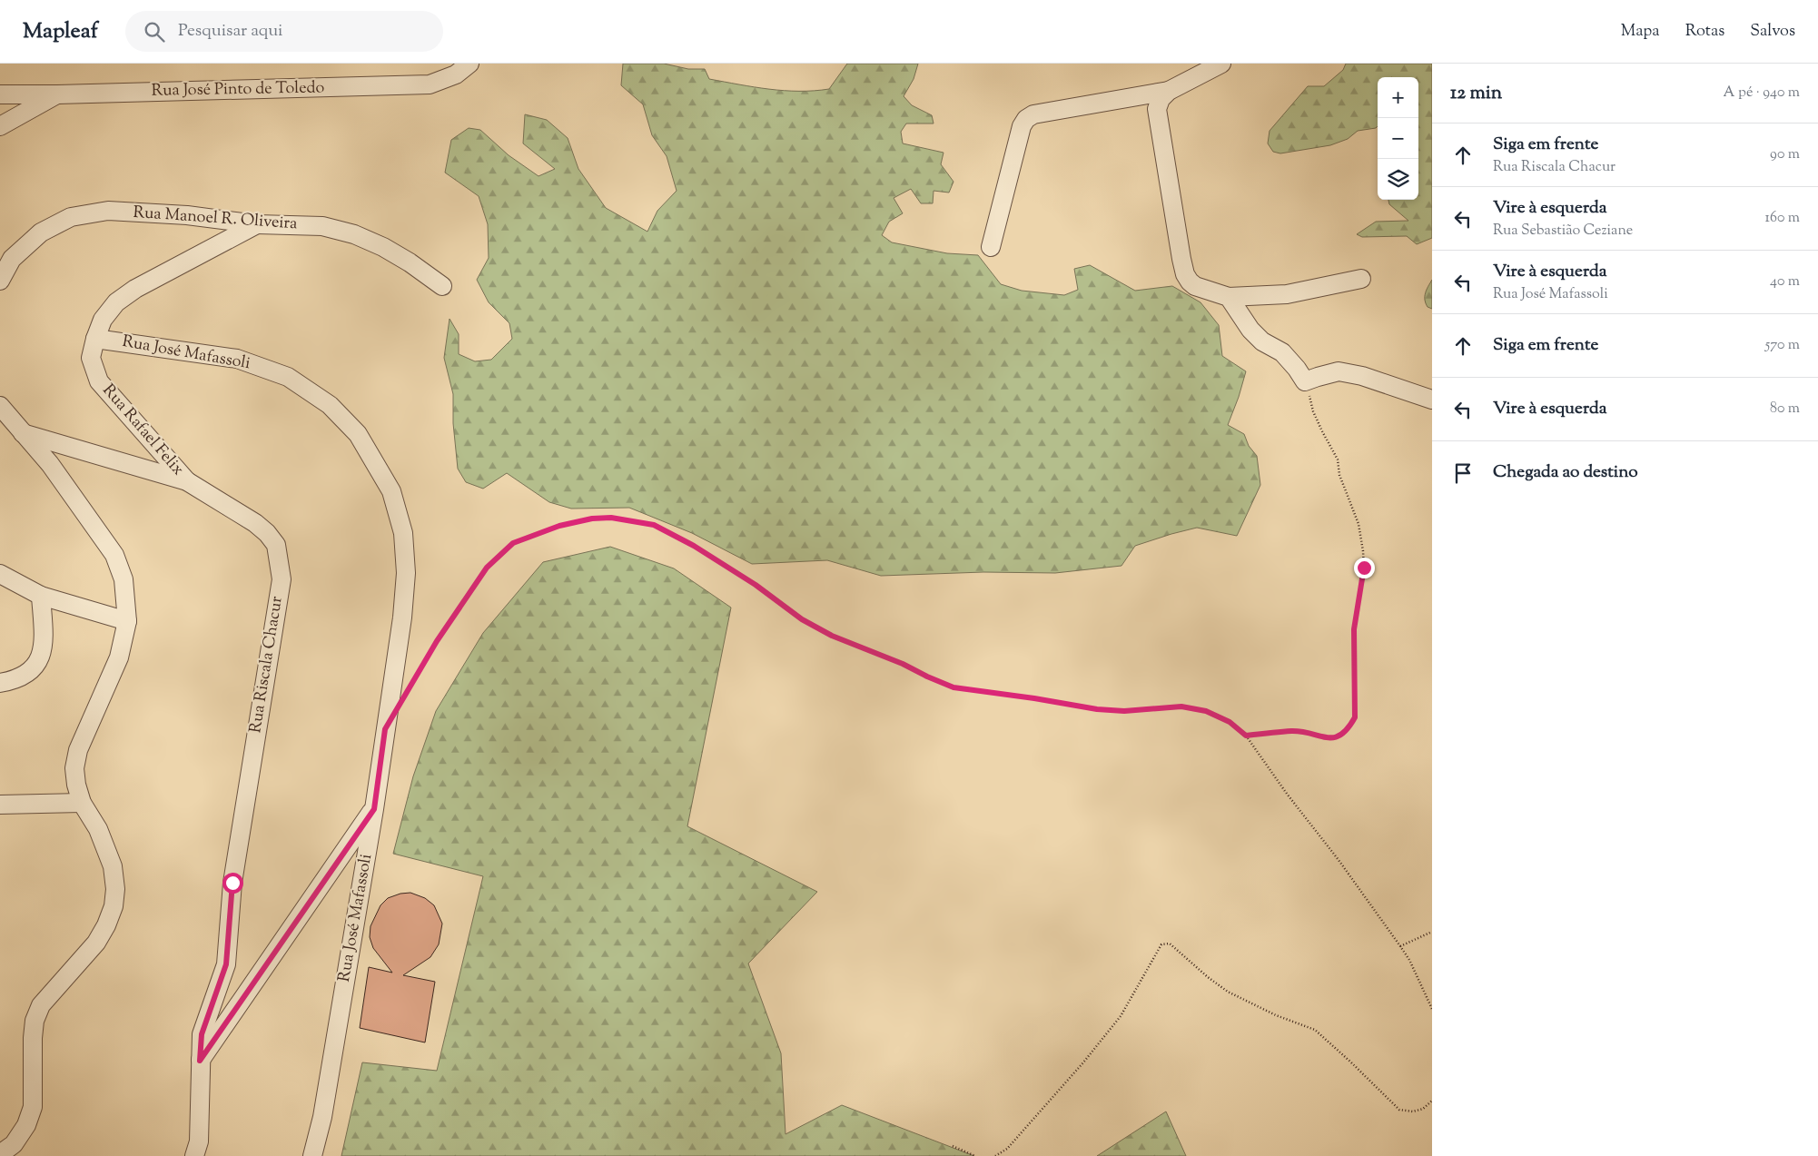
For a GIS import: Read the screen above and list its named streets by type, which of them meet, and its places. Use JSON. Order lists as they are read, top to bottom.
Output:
{
  "streets": {
    "street": [
      "Rua José Pinto de Toledo",
      "Rua Manoel R. Oliveira",
      "Rua José Mafassoli",
      "Rua Rafael Felix",
      "Rua Riscala Chacur"
    ]
  },
  "crossings": [
    ["Rua Manoel R. Oliveira", "Rua Rafael Felix"],
    ["Rua José Mafassoli", "Rua Rafael Felix"],
    ["Rua Rafael Felix", "Rua Riscala Chacur"]
  ],
  "page": {
    "header": "Mapleaf",
    "search": "Pesquisar aqui",
    "nav": ["Mapa", "Rotas", "Salvos"],
    "heading": ["12 min", "A pé · 940 m"],
    "map_buttons": ["+", "−"],
    "list": [
      ["Siga em frente", "Rua Riscala Chacur", "90 m"],
      ["Vire à esquerda", "Rua Sebastião Ceziane", "160 m"],
      ["Vire à esquerda", "Rua José Mafassoli", "40 m"],
      ["Siga em frente", "570 m"],
      ["Vire à esquerda", "80 m"],
      "Chegada ao destino"
    ]
  }
}
